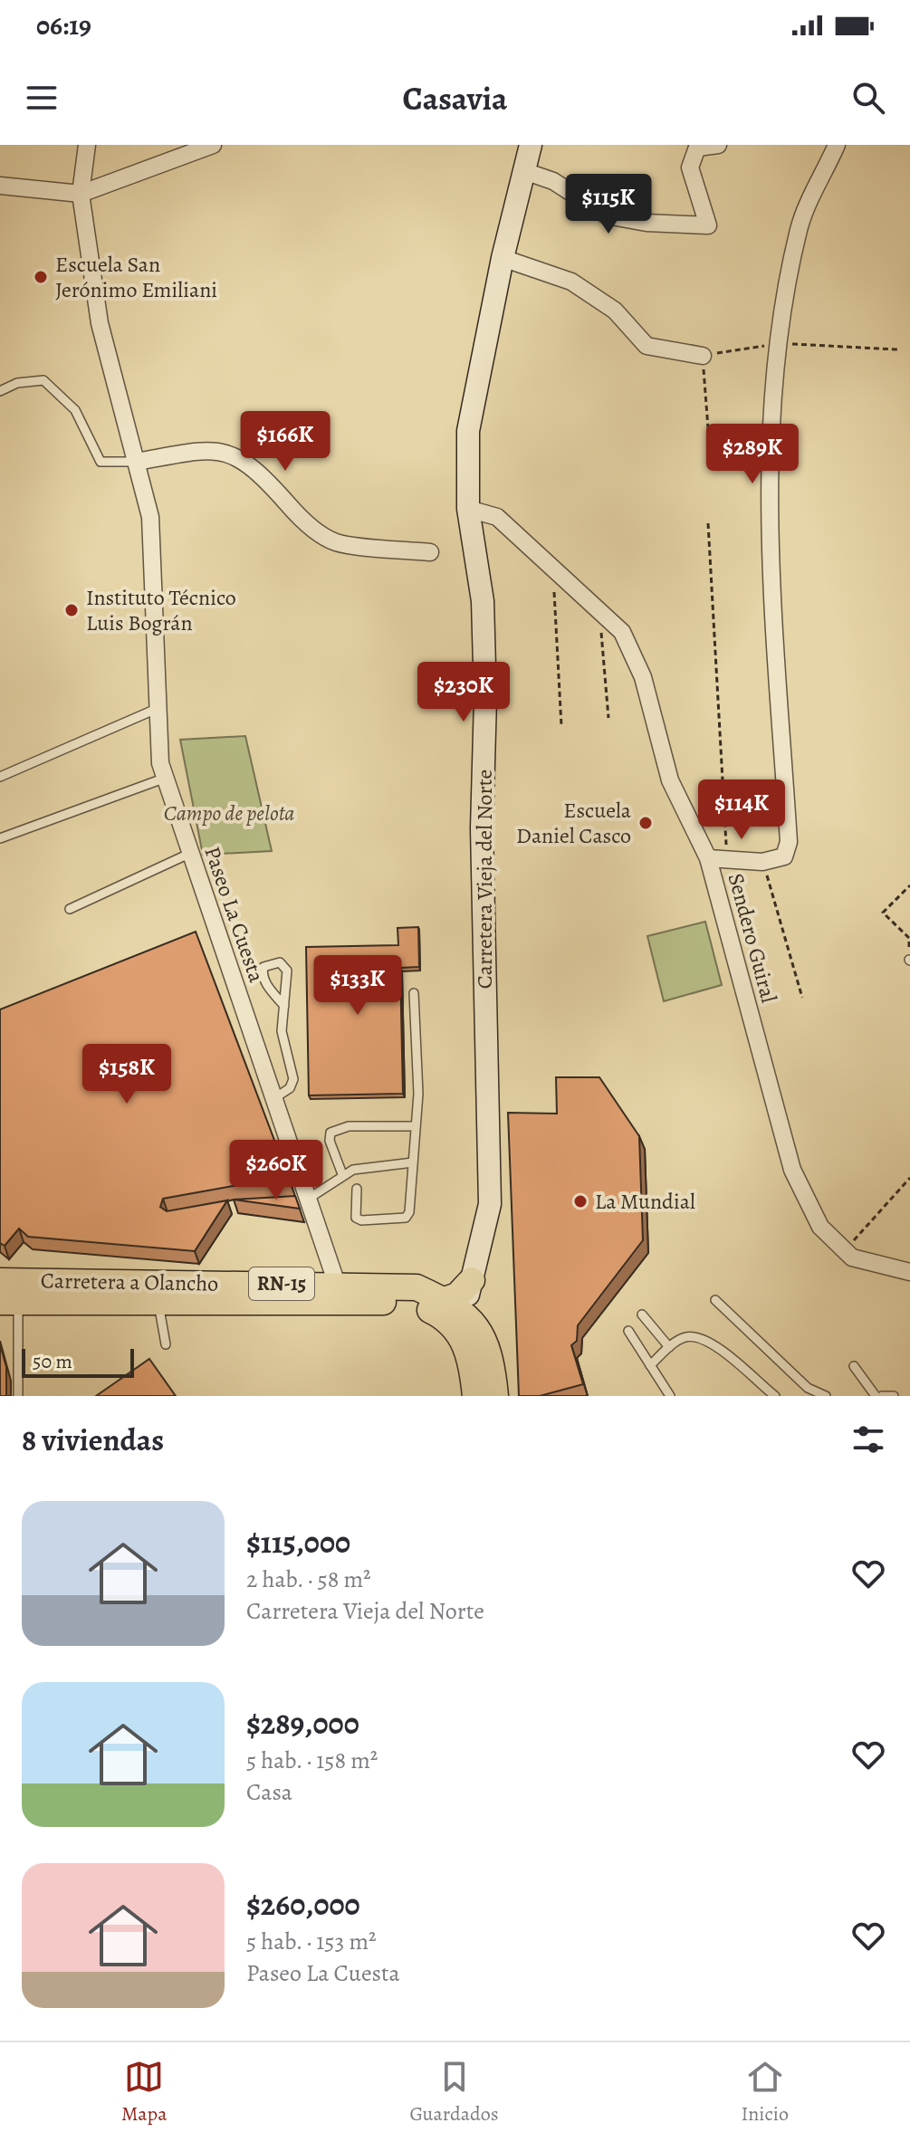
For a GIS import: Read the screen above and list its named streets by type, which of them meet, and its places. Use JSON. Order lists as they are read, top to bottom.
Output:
{
  "streets": {
    "main road": ["Carretera a Olancho", "RN-15"],
    "street": ["Carretera Vieja del Norte", "Paseo La Cuesta", "Sendero Guiral"]
  },
  "crossings": [
    ["Carretera Vieja del Norte", "Sendero Guiral"],
    ["Paseo La Cuesta", "Carretera a Olancho"]
  ],
  "parks": ["Campo de pelota"],
  "places": [
    "Escuela San Jerónimo Emiliani",
    "Instituto Técnico Luis Bográn",
    "Escuela Daniel Casco",
    "La Mundial"
  ],
  "scale_bar": "50 m",
  "page": {
    "status": "06:19",
    "header": "Casavia",
    "price": [
      "$115K",
      "$166K",
      "$289K",
      "$230K",
      "$114K",
      "$133K",
      "$158K",
      "$260K"
    ],
    "scale": "50 m",
    "heading": "8 viviendas",
    "list": [
      {
        "name": "$115,000",
        "note": "2 hab. · 58 m² · Carretera Vieja del Norte"
      },
      {
        "name": "$289,000",
        "note": "5 hab. · 158 m² · Casa"
      },
      {
        "name": "$260,000",
        "note": "5 hab. · 153 m² · Paseo La Cuesta"
      }
    ],
    "tabs": ["Mapa", "Guardados", "Inicio"]
  }
}
